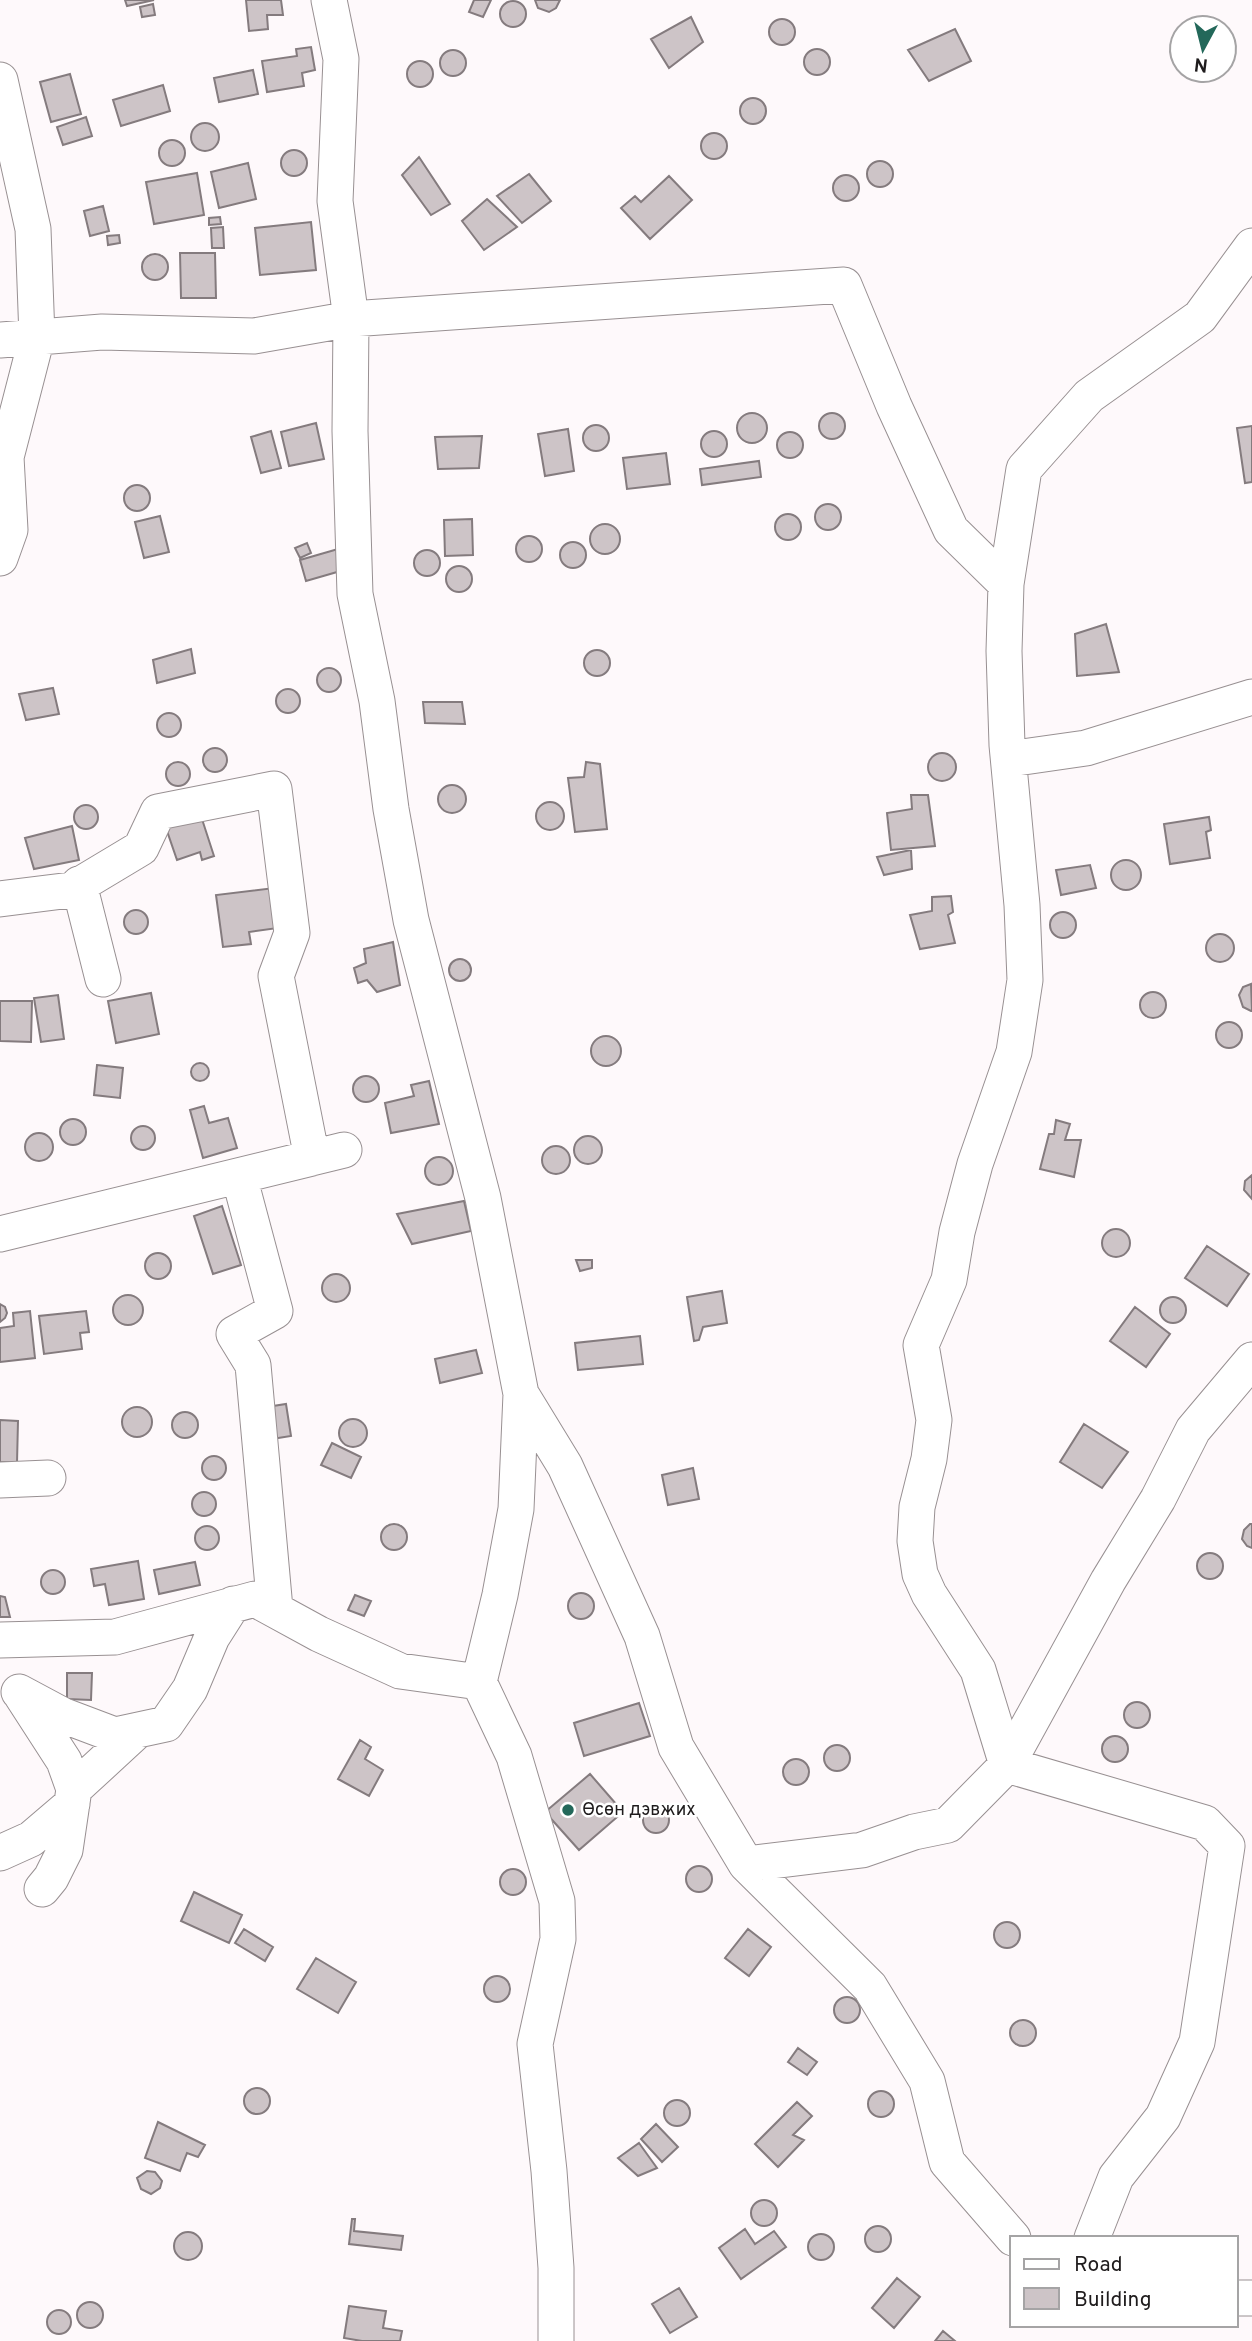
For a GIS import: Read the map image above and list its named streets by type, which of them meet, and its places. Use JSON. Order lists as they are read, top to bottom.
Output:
{
  "places": ["Өсөн дэвжих"],
  "legend": ["Road", "Building"],
  "north": "bottom"
}
